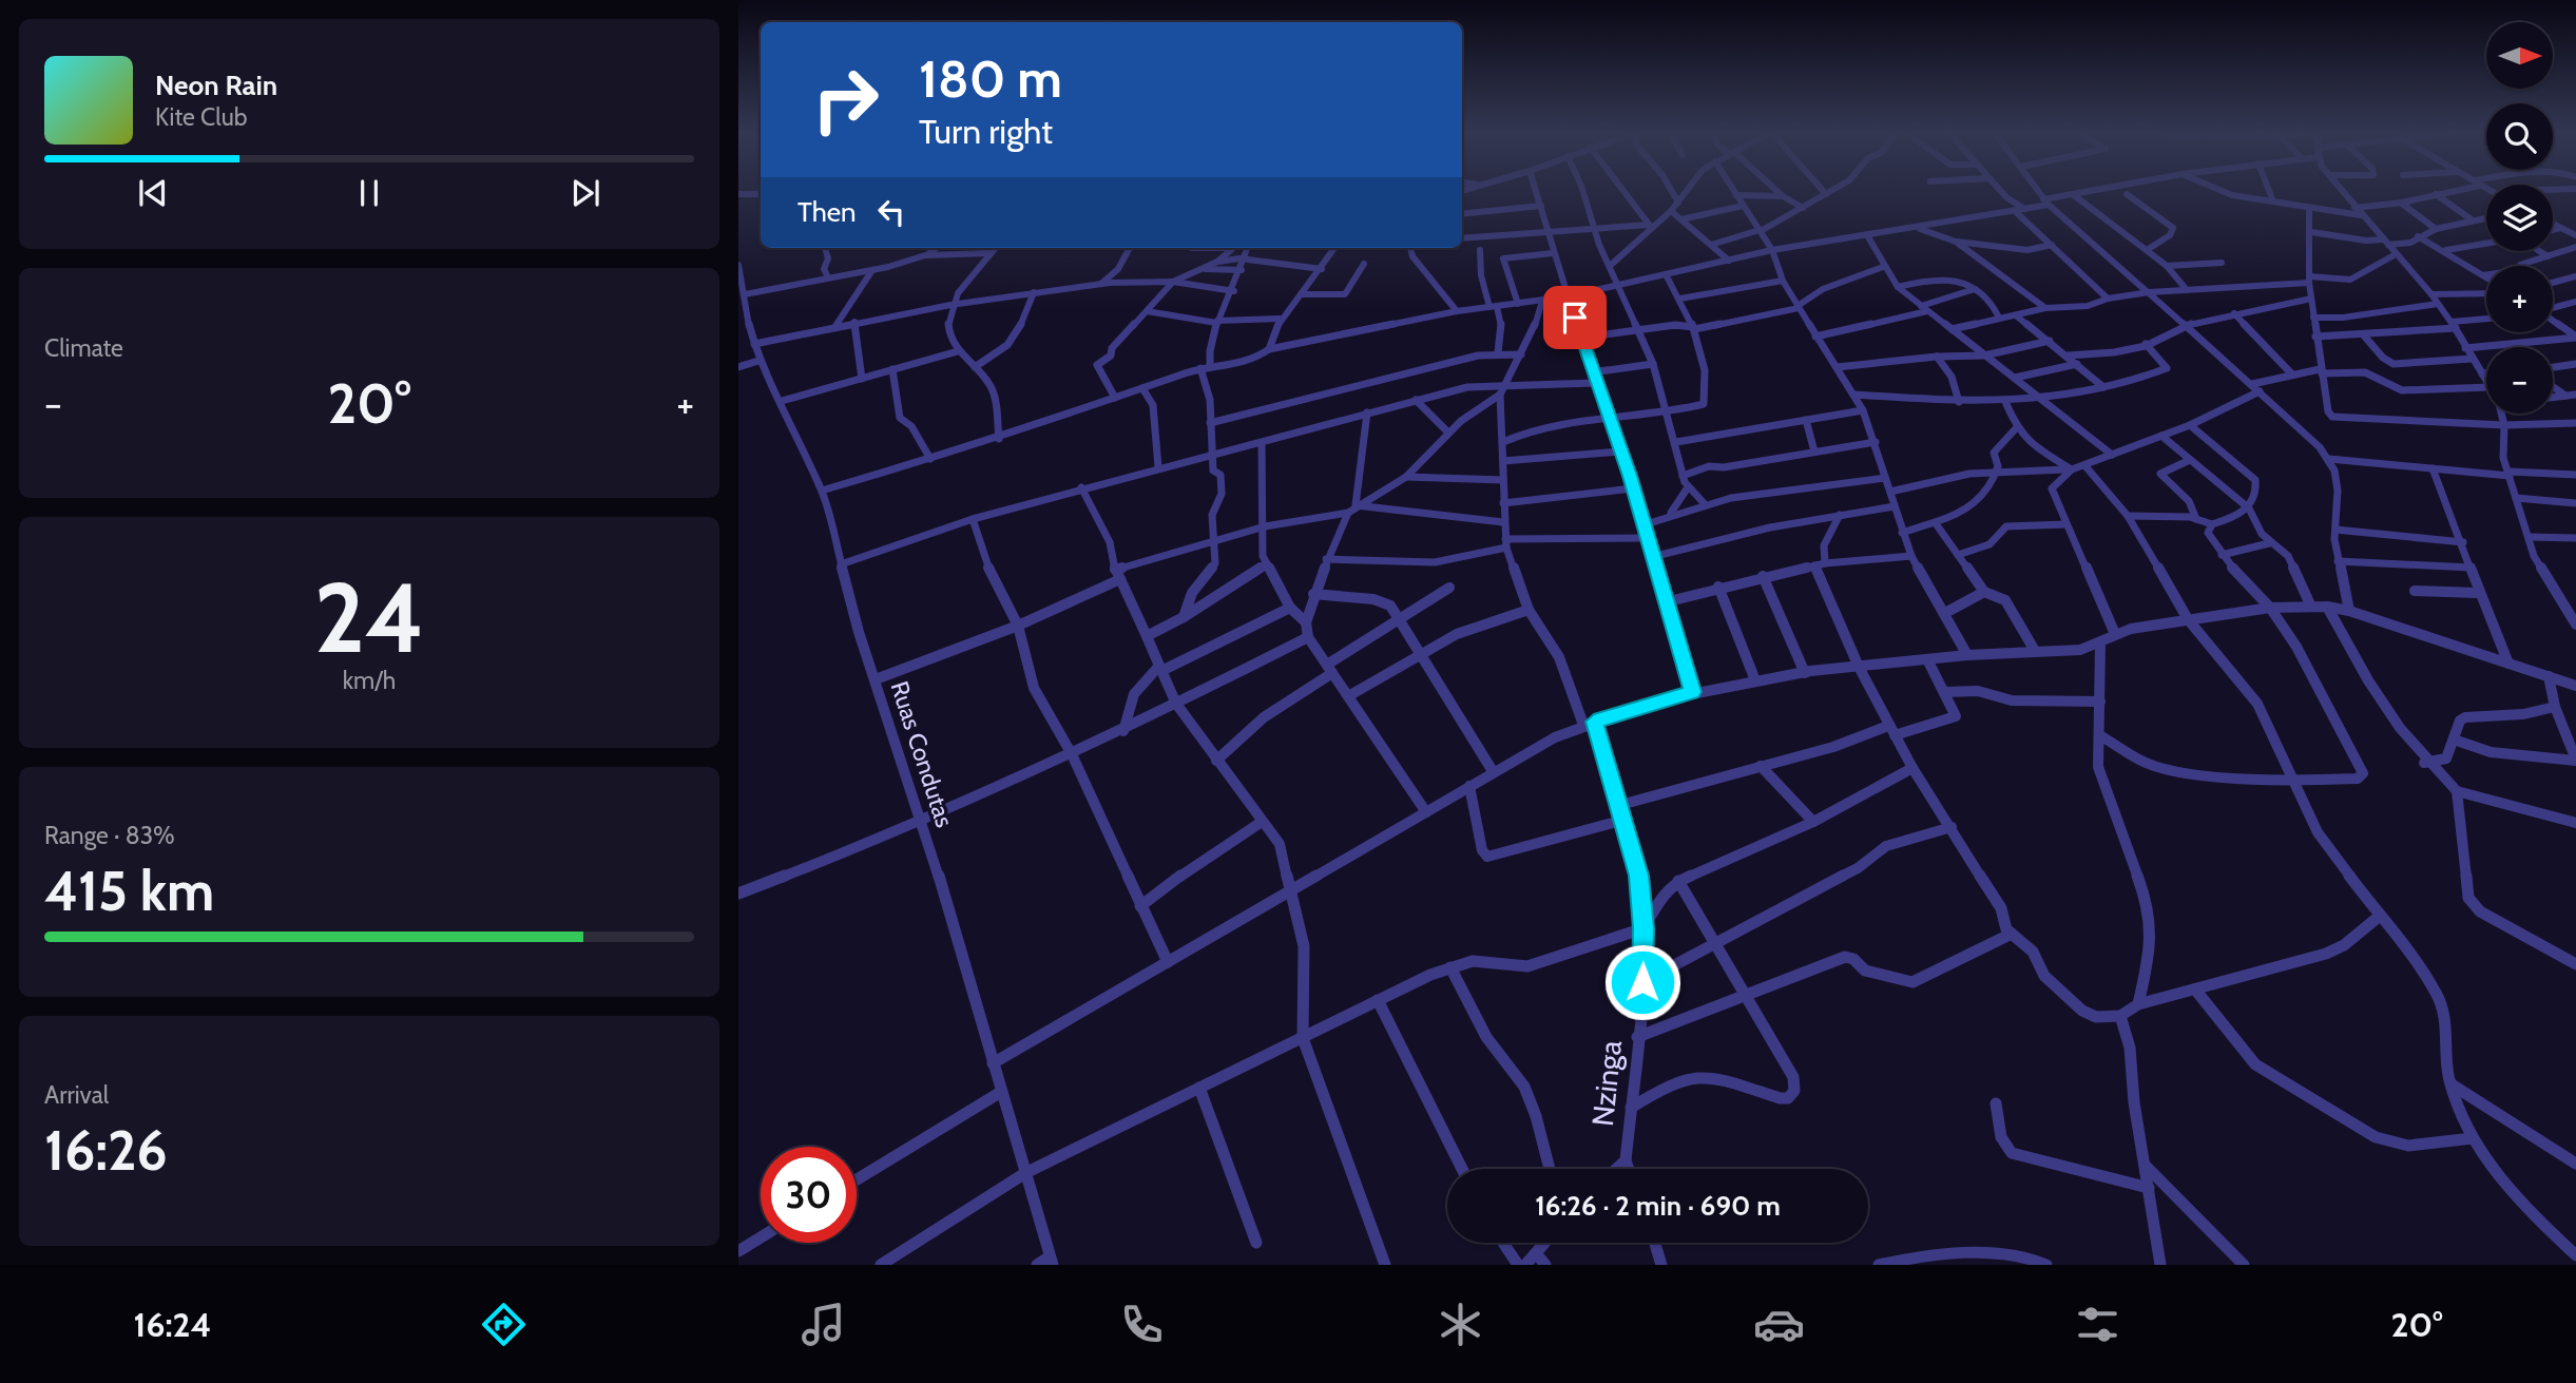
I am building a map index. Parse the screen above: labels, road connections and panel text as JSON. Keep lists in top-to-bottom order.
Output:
{
  "streets": {
    "street": ["Ruas Condutas", "Nzinga"]
  },
  "north": "right",
  "page": {
    "map_buttons": ["+", "−"],
    "turn": ["180 m", "Turn right"],
    "song": ["Neon Rain", "Kite Club"],
    "then": "Then",
    "tile": [
      "Climate",
      ["24", "km/h"],
      ["Range · 83%", "415 km"],
      ["Arrival", "16:26"]
    ],
    "heat": ["−", "20°", "+"],
    "limit": "30",
    "trip": "16:26 · 2 min · 690 m",
    "tabs": ["16:24", "20°"]
  }
}
